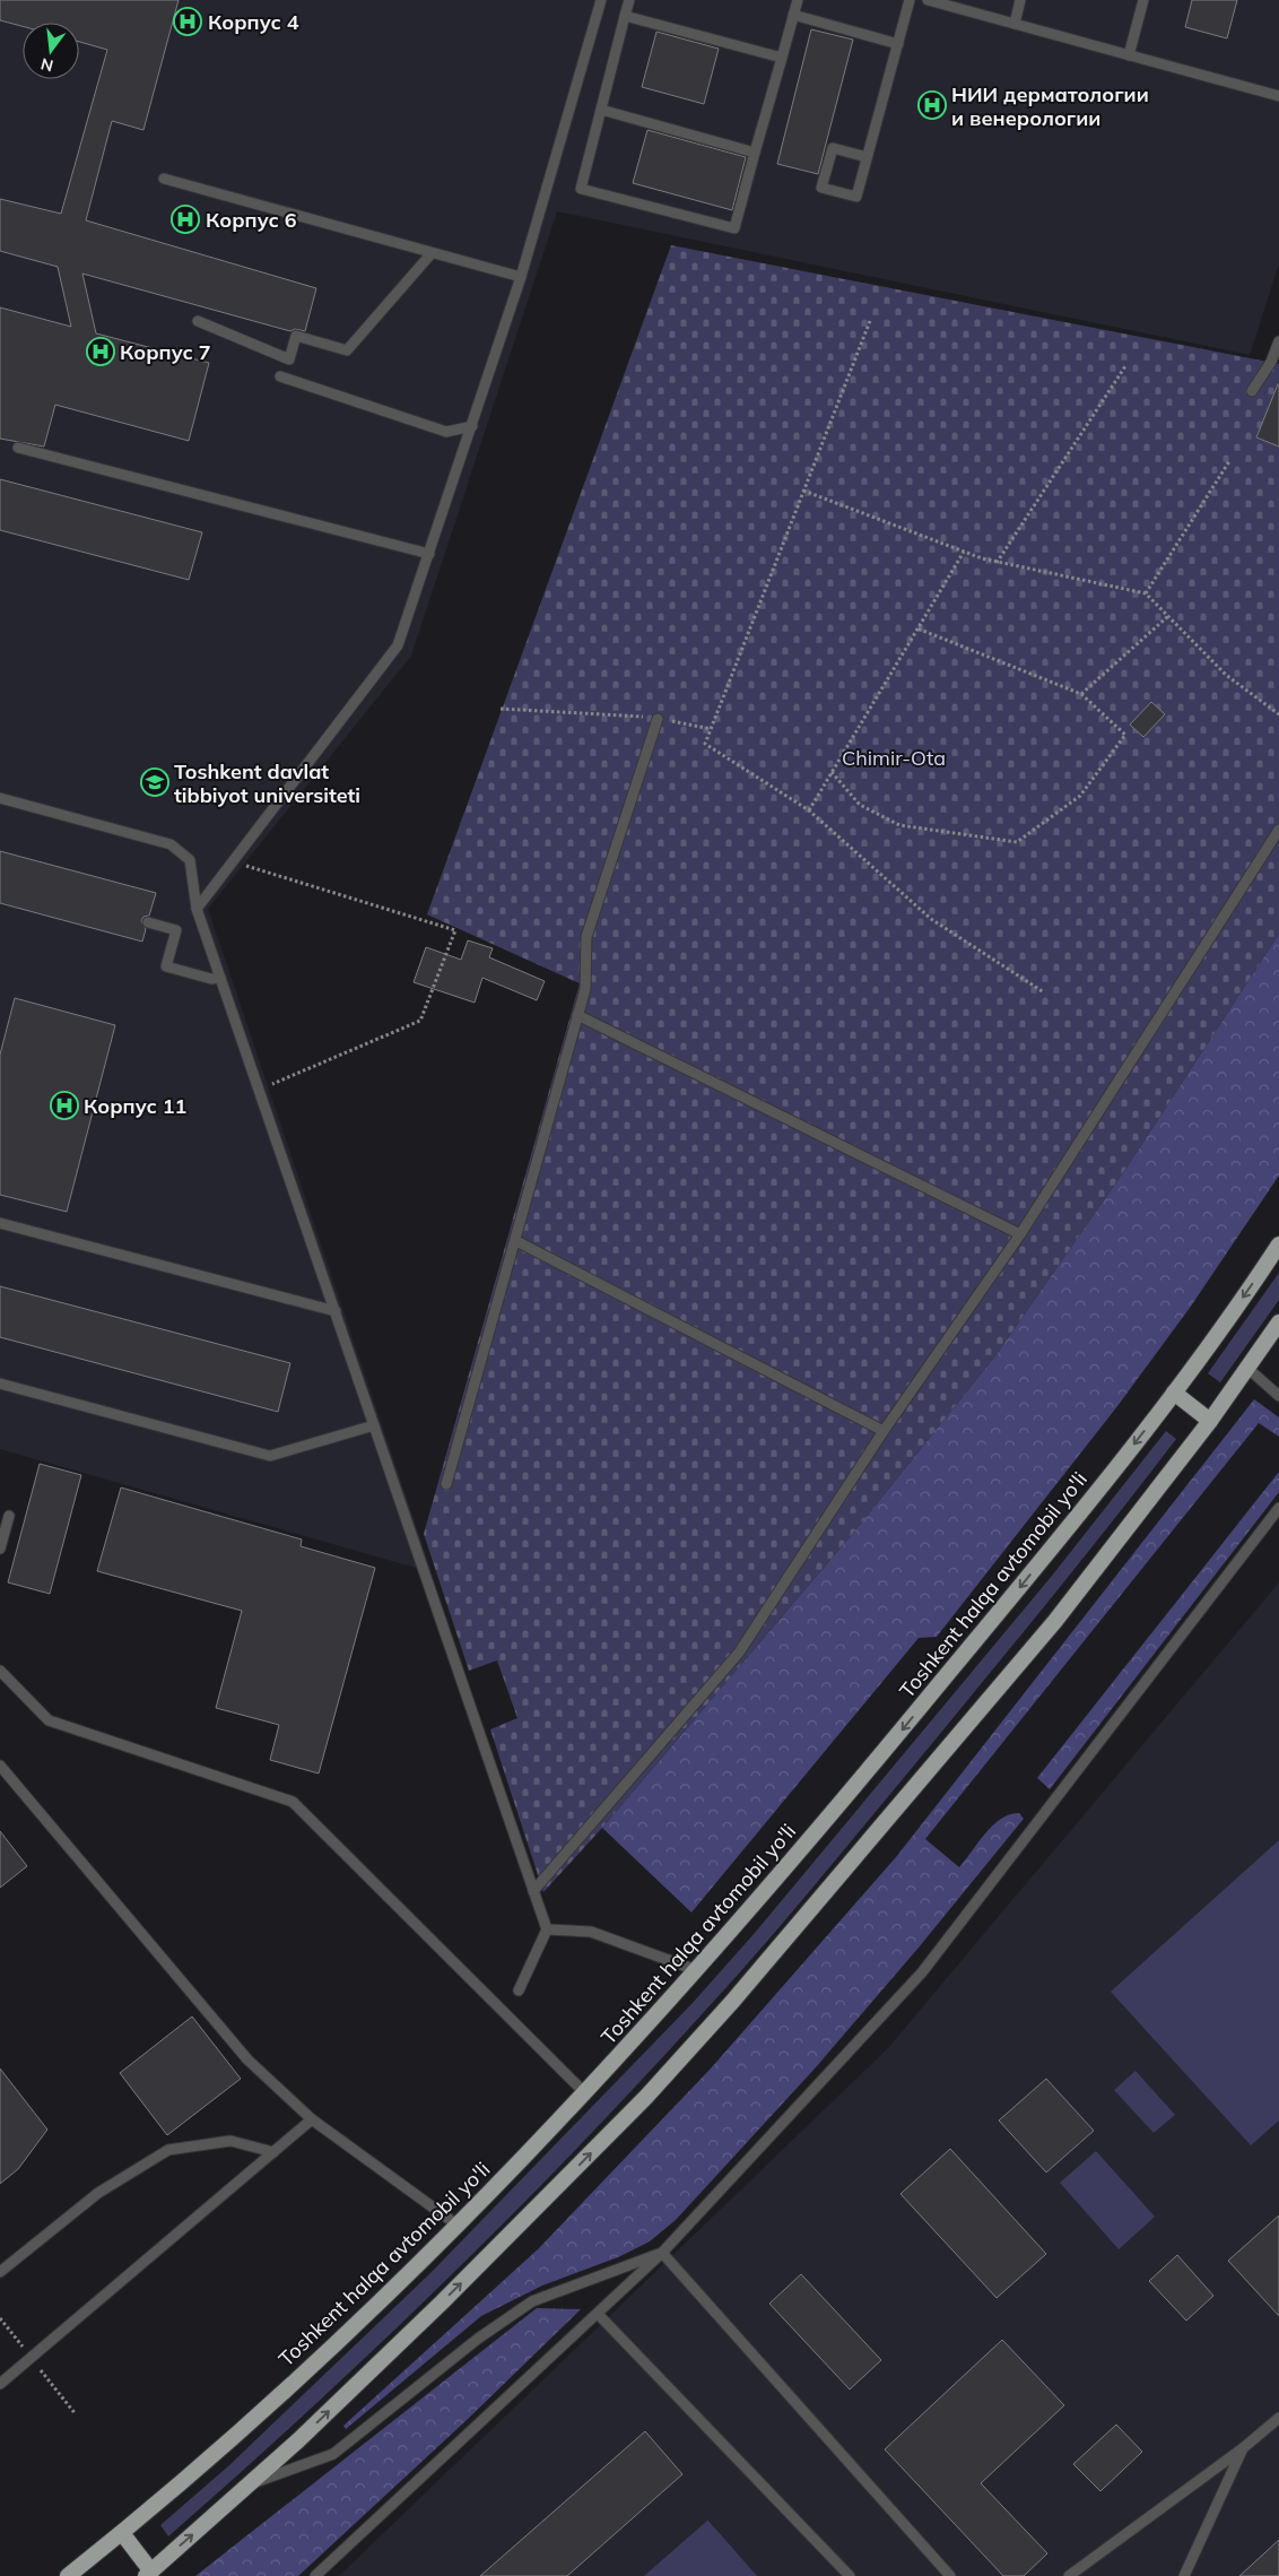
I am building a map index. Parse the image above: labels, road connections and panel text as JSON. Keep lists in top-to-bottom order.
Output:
{
  "streets": {
    "highway": ["Toshkent halqa avtomobil yo'li"]
  },
  "parks": ["Chimir-Ota"],
  "places": {
    "hospital": [
      "Корпус 4",
      "НИИ дерматологии и венерологии",
      "Корпус 6",
      "Корпус 7",
      "Корпус 11"
    ],
    "school or university": ["Toshkent davlat tibbiyot universiteti"]
  },
  "north": "bottom"
}
